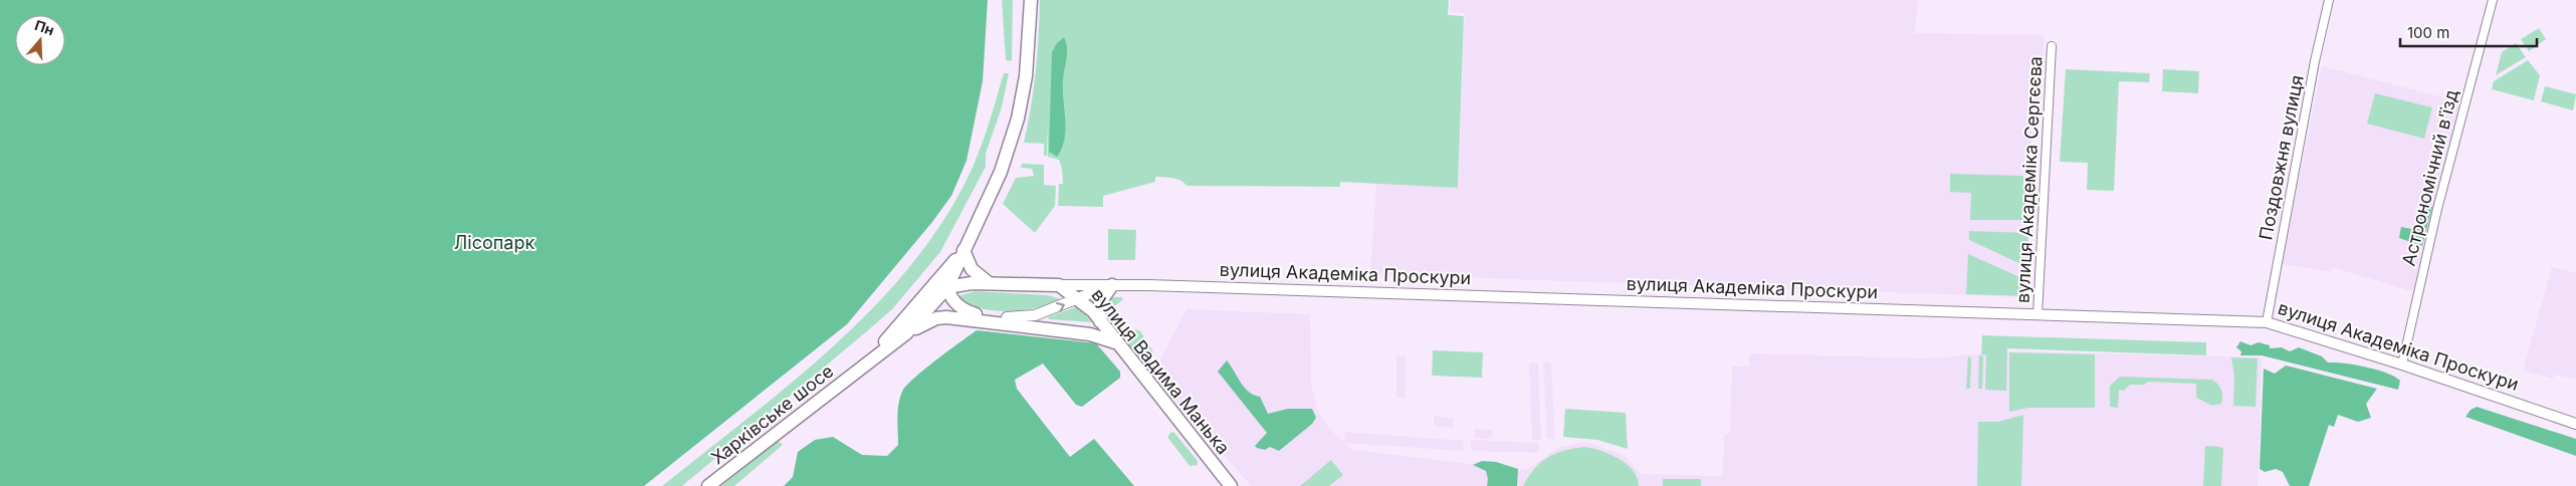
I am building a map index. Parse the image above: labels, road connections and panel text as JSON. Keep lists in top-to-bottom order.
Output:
{
  "streets": {
    "main road": ["вулиця Академіка Проскури", "вулиця Вадима Манька", "Харківське шосе"],
    "street": ["Поздовжня вулиця", "Астрономічний в'їзд", "вулиця Академіка Сергєєва"]
  },
  "crossings": [
    ["Поздовжня вулиця", "вулиця Академіка Проскури"],
    ["Астрономічний в'їзд", "вулиця Академіка Проскури"],
    ["вулиця Академіка Сергєєва", "вулиця Академіка Проскури"],
    ["вулиця Академіка Проскури", "вулиця Вадима Манька"],
    ["вулиця Академіка Проскури", "Харківське шосе"]
  ],
  "parks": ["Лісопарк"],
  "scale_bar": "100 m",
  "north": "top"
}
